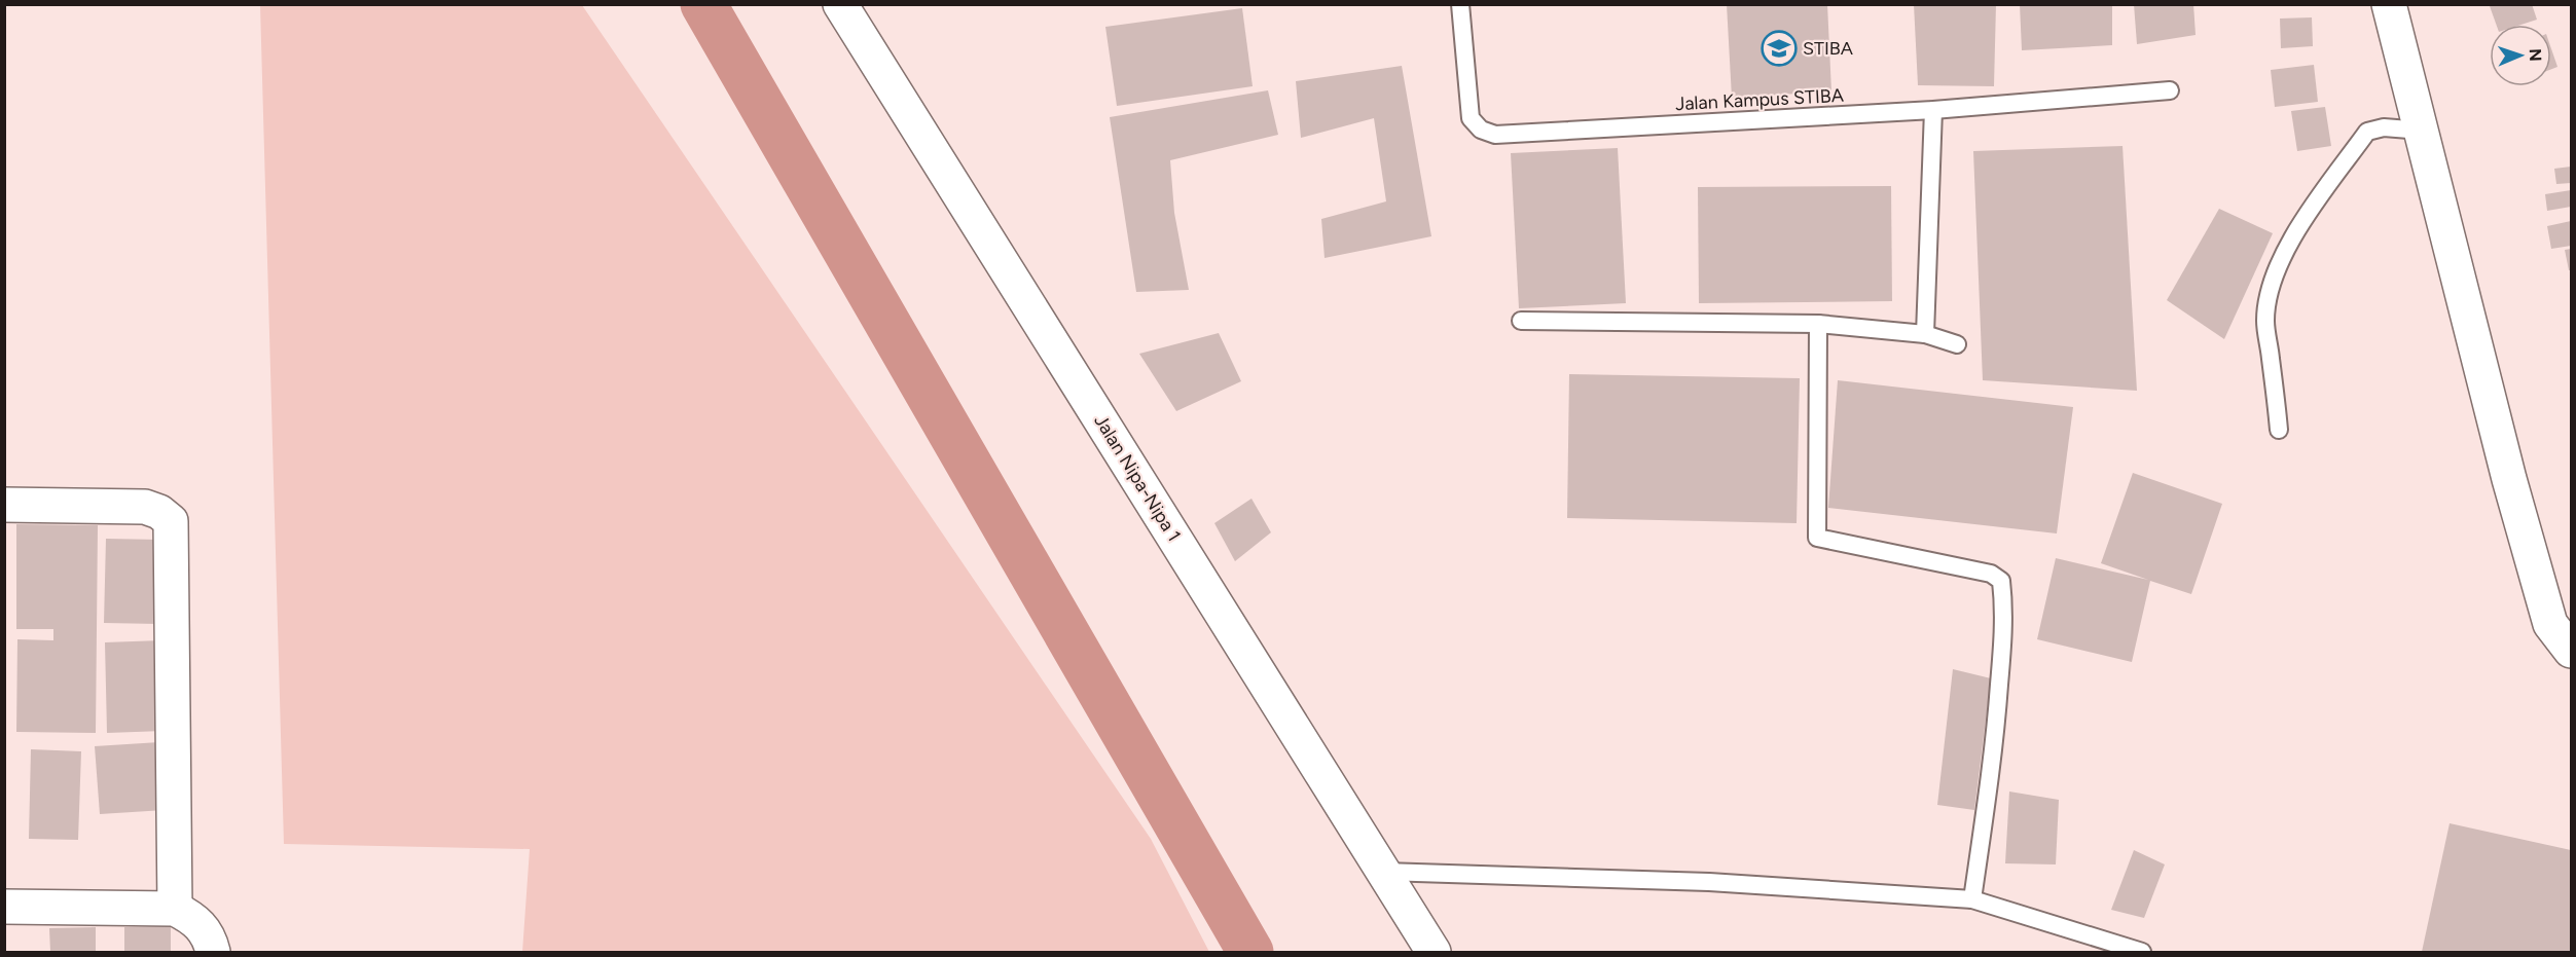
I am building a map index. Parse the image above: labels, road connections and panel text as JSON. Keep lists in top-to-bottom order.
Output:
{
  "streets": {
    "street": ["Jalan Nipa-Nipa 1"],
    "lane": ["Jalan Kampus STIBA"]
  },
  "places": {
    "school or university": ["STIBA"]
  },
  "north": "right"
}
